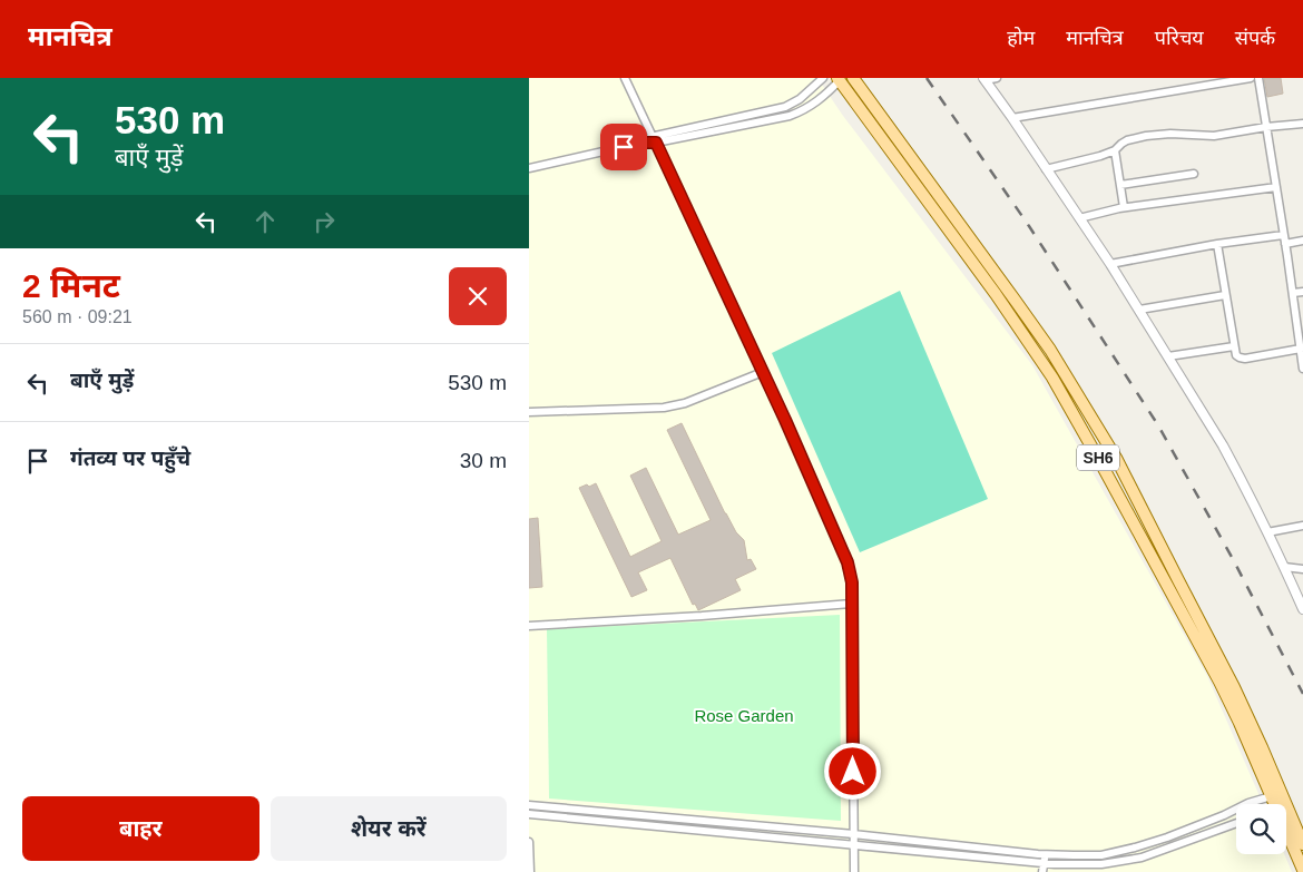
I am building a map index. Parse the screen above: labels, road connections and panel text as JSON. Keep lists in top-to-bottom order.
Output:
{
  "streets": {
    "main road": ["SH6"]
  },
  "parks": ["Rose Garden"],
  "page": {
    "header": "मानचित्र",
    "nav": [
      "होम",
      "मानचित्र",
      "परिचय",
      "संपर्क"
    ],
    "turn": ["530 m", "बाएँ मुड़ें"],
    "heading": ["2 मिनट", "560 m · 09:21"],
    "list": [
      {
        "name": "बाएँ मुड़ें",
        "value": "530 m"
      },
      {
        "name": "गंतव्य पर पहुँचे",
        "value": "30 m"
      }
    ],
    "buttons": ["बाहर", "शेयर करें"]
  }
}
